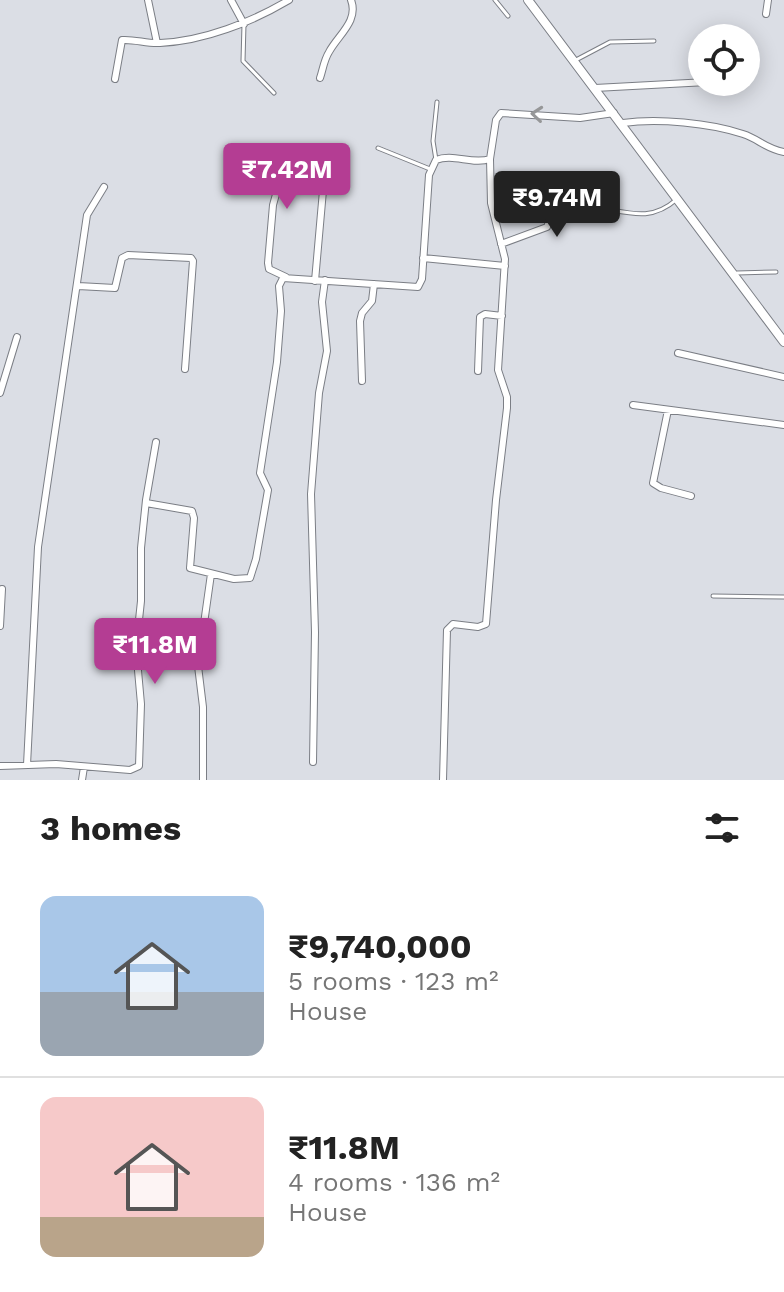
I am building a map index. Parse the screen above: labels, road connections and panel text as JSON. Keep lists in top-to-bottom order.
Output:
{
  "page": {
    "price": ["₹7.42M", "₹9.74M", "₹11.8M"],
    "heading": "3 homes",
    "list": [
      {
        "name": "₹9,740,000",
        "note": "5 rooms · 123 m² · House"
      },
      {
        "name": "₹11.8M",
        "note": "4 rooms · 136 m² · House"
      }
    ]
  }
}
